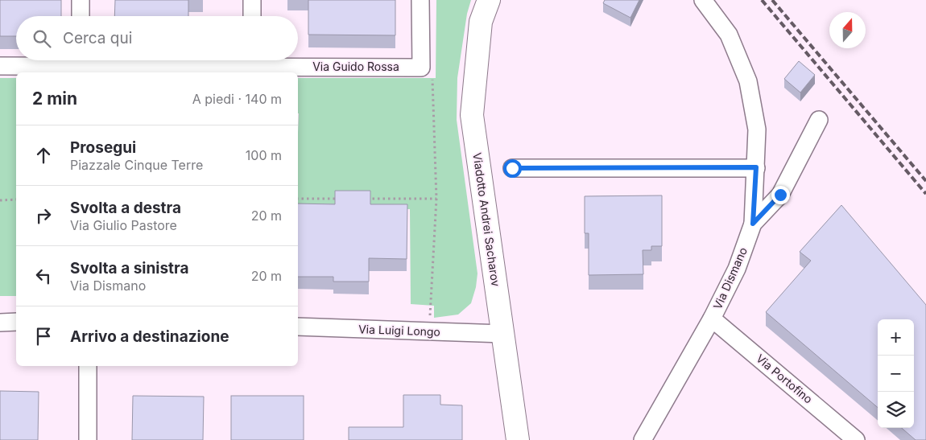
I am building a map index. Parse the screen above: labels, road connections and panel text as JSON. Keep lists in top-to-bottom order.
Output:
{
  "streets": {
    "main road": ["Viadotto Andrei Sacharov"],
    "street": [
      "Via Guido Rossa",
      "Via Dismano",
      "Via Luigi Longo",
      "Via Portofino"
    ]
  },
  "crossings": [
    ["Viadotto Andrei Sacharov", "Via Luigi Longo"],
    ["Via Dismano", "Via Portofino"]
  ],
  "north": "top",
  "page": {
    "search": "Cerca qui",
    "heading": ["2 min", "A piedi · 140 m"],
    "list": [
      ["Prosegui", "Piazzale Cinque Terre", "100 m"],
      ["Svolta a destra", "Via Giulio Pastore", "20 m"],
      ["Svolta a sinistra", "Via Dismano", "20 m"],
      "Arrivo a destinazione"
    ],
    "map_buttons": ["+", "−"]
  }
}
